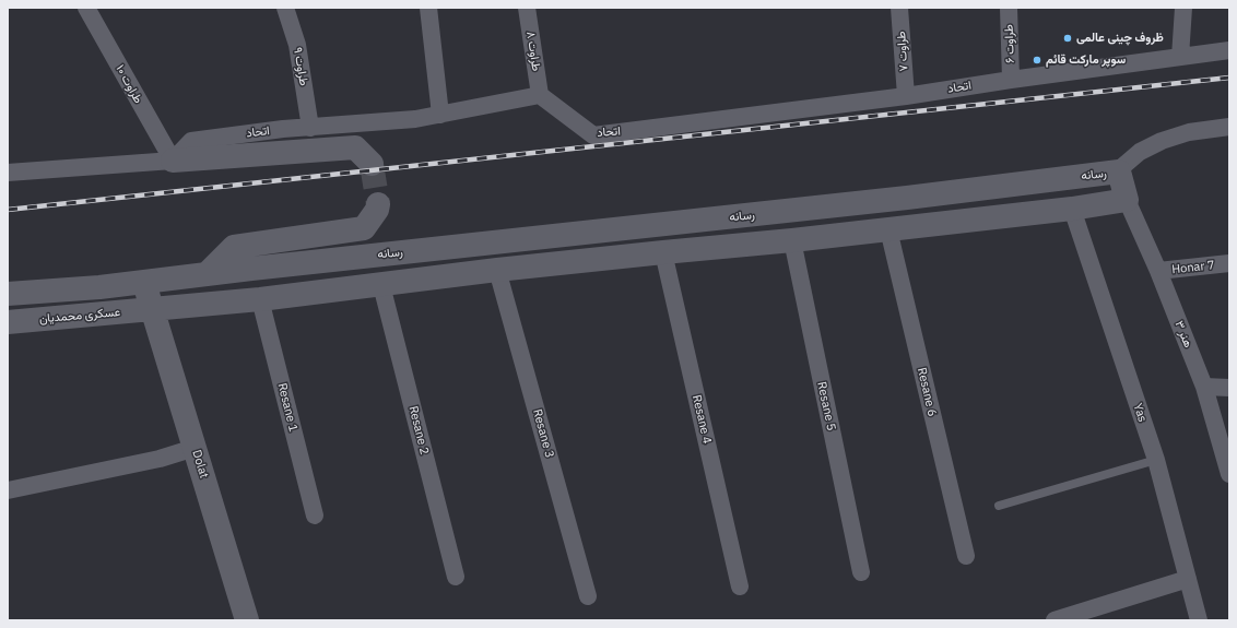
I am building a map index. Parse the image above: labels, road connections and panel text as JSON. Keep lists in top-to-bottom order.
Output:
{
  "streets": {
    "street": [
      "طراوت ۶",
      "طراوت ۸",
      "طراوت ۷",
      "طراوت ۹",
      "طراوت ۱۰",
      "اتحاد",
      "رسانه",
      "Honar 7",
      "عسکری محمدیان",
      "هنر ۳",
      "Resane 6",
      "Resane 5",
      "Resane 1",
      "Yas",
      "Resane 4",
      "Resane 2",
      "Resane 3",
      "Dolat"
    ]
  },
  "crossings": [
    ["طراوت ۶", "اتحاد"],
    ["طراوت ۸", "اتحاد"],
    ["طراوت ۷", "اتحاد"],
    ["طراوت ۹", "اتحاد"],
    ["طراوت ۱۰", "اتحاد"],
    ["رسانه", "هنر ۳"],
    ["رسانه", "Dolat"],
    ["Honar 7", "هنر ۳"],
    ["عسکری محمدیان", "Dolat"]
  ],
  "places": ["ظروف چینی عالمی", "سوپر مارکت قائم"]
}
